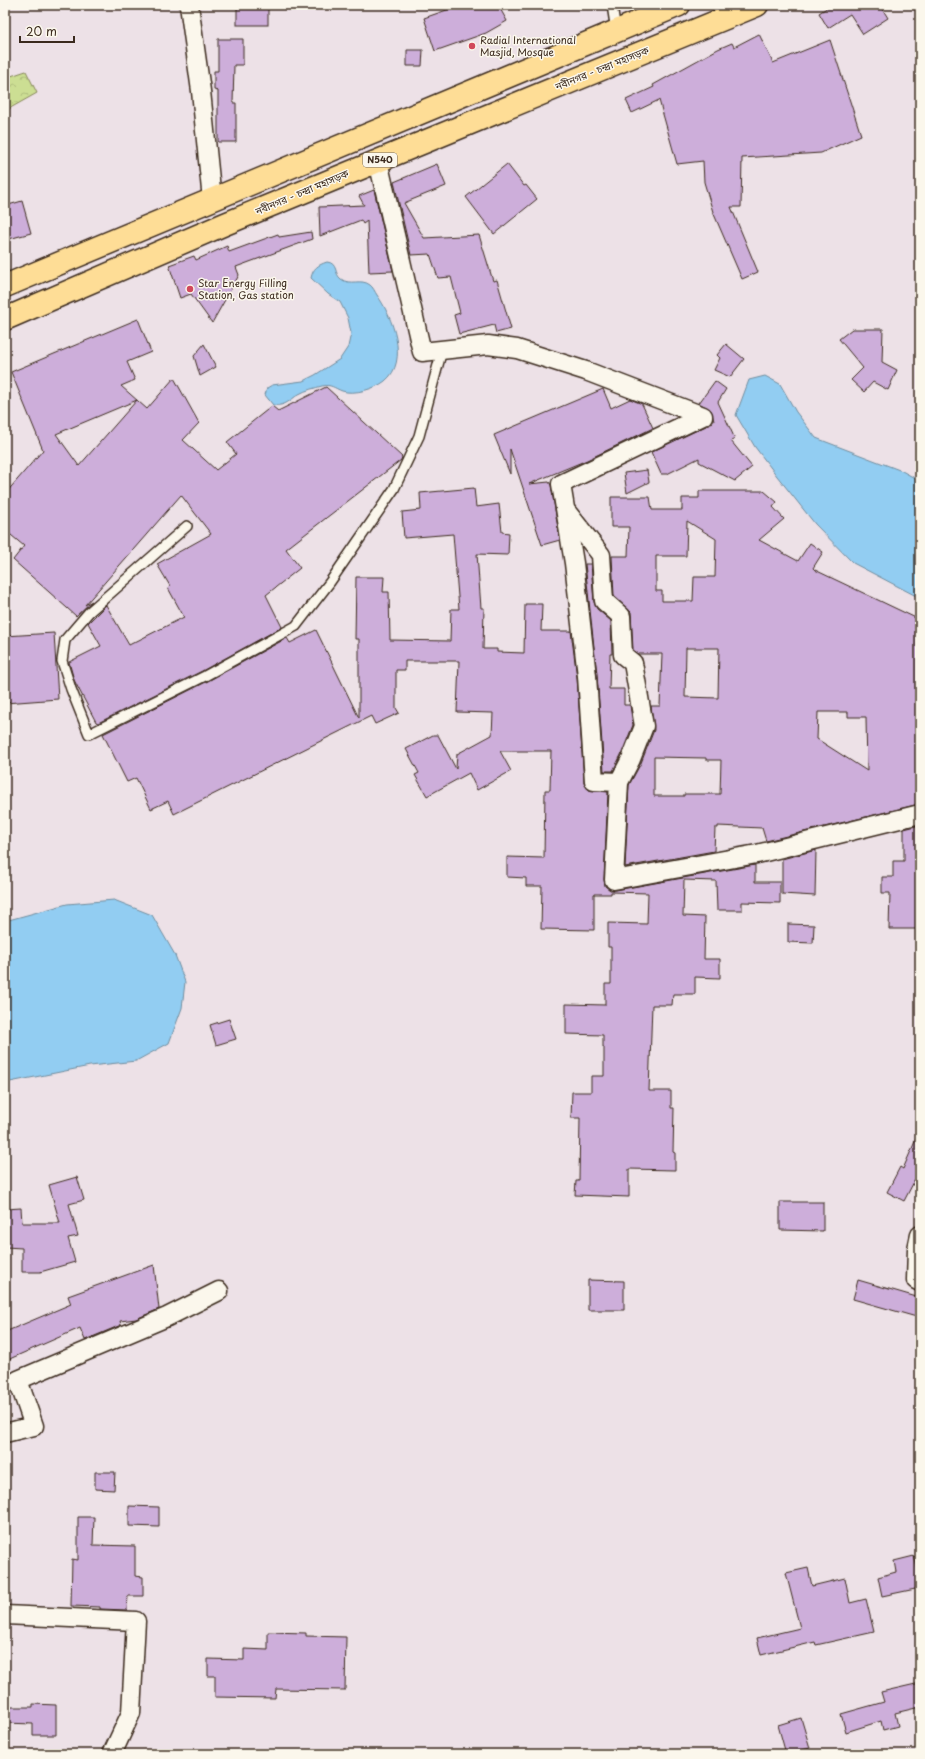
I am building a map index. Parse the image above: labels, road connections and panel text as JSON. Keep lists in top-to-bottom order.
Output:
{
  "streets": {
    "highway": ["নবীনগর - চন্দ্রা মহাসড়ক", "N540"]
  },
  "places": ["Radial International Masjid, Mosque", "Star Energy Filling Station, Gas station"],
  "scale_bar": "20 m"
}
